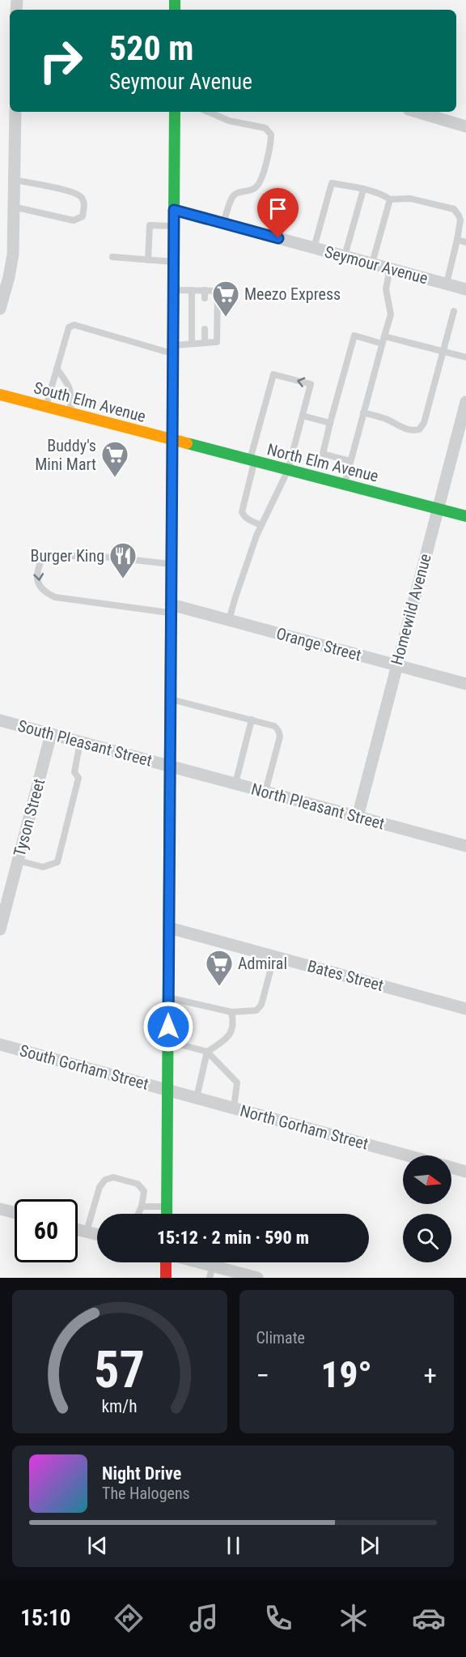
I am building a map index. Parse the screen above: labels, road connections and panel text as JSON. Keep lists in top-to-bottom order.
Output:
{
  "streets": {
    "main road": ["South Elm Avenue", "North Elm Avenue"],
    "street": [
      "Seymour Avenue",
      "Homewild Avenue",
      "Orange Street",
      "South Pleasant Street",
      "North Pleasant Street",
      "Tyson Street",
      "Bates Street",
      "South Gorham Street",
      "North Gorham Street"
    ]
  },
  "crossings": [
    ["South Elm Avenue", "North Elm Avenue"],
    ["North Elm Avenue", "Homewild Avenue"],
    ["Homewild Avenue", "Orange Street"],
    ["Homewild Avenue", "North Pleasant Street"],
    ["South Pleasant Street", "North Pleasant Street"],
    ["South Pleasant Street", "Tyson Street"],
    ["South Gorham Street", "North Gorham Street"]
  ],
  "places": {
    "supermarket": ["Meezo Express", "Buddy's Mini Mart", "Admiral"],
    "restaurant": ["Burger King"]
  },
  "north": "right",
  "page": {
    "turn": ["520 m", "Seymour Avenue"],
    "limit": "60",
    "trip": "15:12 · 2 min · 590 m",
    "tile": "Climate",
    "heat": ["−", "19°", "+"],
    "song": ["Night Drive", "The Halogens"],
    "tabs": "15:10",
    "gauge": ["57", "km/h"]
  }
}
